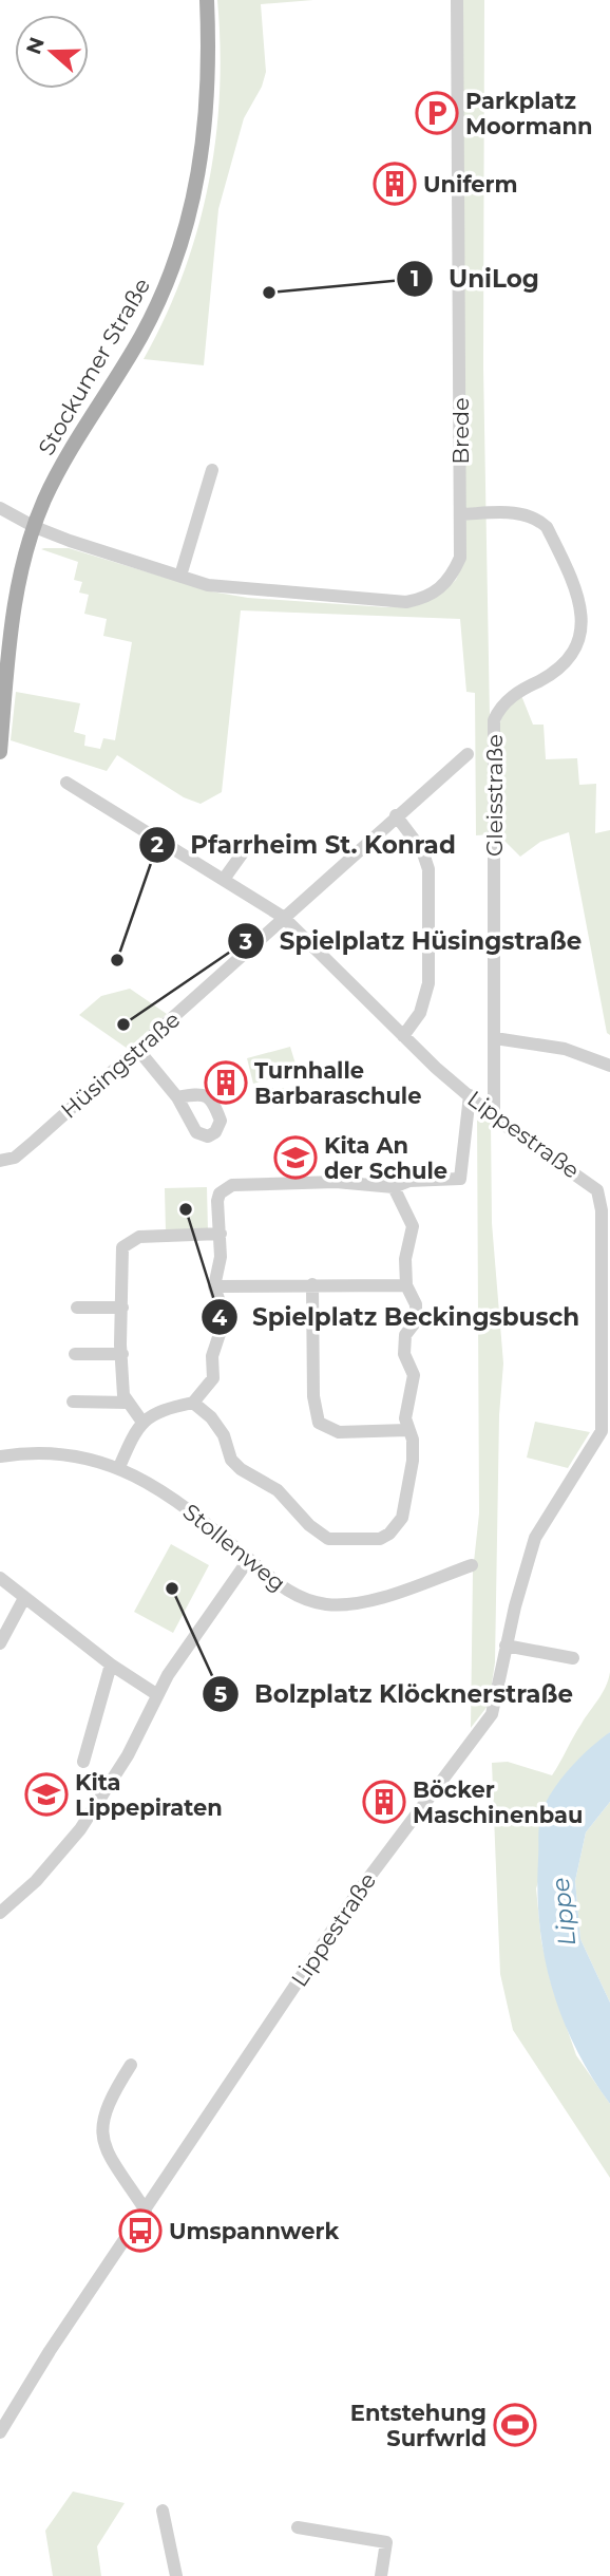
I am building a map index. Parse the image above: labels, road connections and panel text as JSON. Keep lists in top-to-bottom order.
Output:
{
  "streets": {
    "main road": ["Stockumer Straße"],
    "street": [
      "Brede",
      "Gleisstraße",
      "Hüsingstraße",
      "Lippestraße",
      "Stollenweg"
    ]
  },
  "crossings": [
    ["Stockumer Straße", "Brede"],
    ["Brede", "Gleisstraße"],
    ["Gleisstraße", "Lippestraße"],
    ["Hüsingstraße", "Lippestraße"]
  ],
  "water": ["Lippe"],
  "places": {
    "parking": ["Parkplatz Moormann"],
    "building": ["Uniferm", "Turnhalle Barbaraschule", "Böcker Maschinenbau"],
    "other": [
      "UniLog",
      "Pfarrheim St. Konrad",
      "Spielplatz Hüsingstraße",
      "Spielplatz Beckingsbusch",
      "Bolzplatz Klöcknerstraße"
    ],
    "school or university": ["Kita An der Schule", "Kita Lippepiraten"],
    "bus stop": ["Umspannwerk"],
    "sports": ["Entstehung Surfwrld"]
  },
  "north": "left"
}
